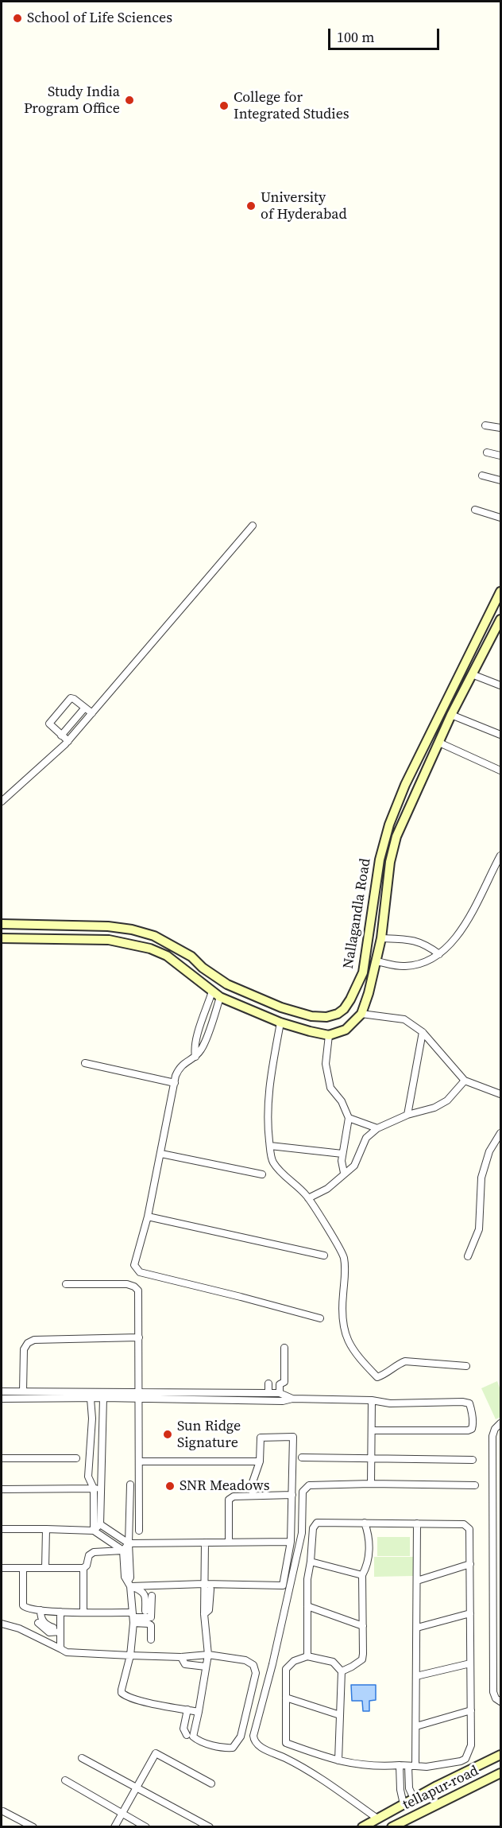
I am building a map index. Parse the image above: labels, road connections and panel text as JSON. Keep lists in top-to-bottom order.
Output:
{
  "streets": {
    "main road": ["Nallagandla Road", "tellapur road"]
  },
  "places": [
    "School of Life Sciences",
    "Study India Program Office",
    "College for Integrated Studies",
    "University of Hyderabad",
    "Sun Ridge Signature",
    "SNR Meadows"
  ],
  "scale_bar": "100 m"
}
